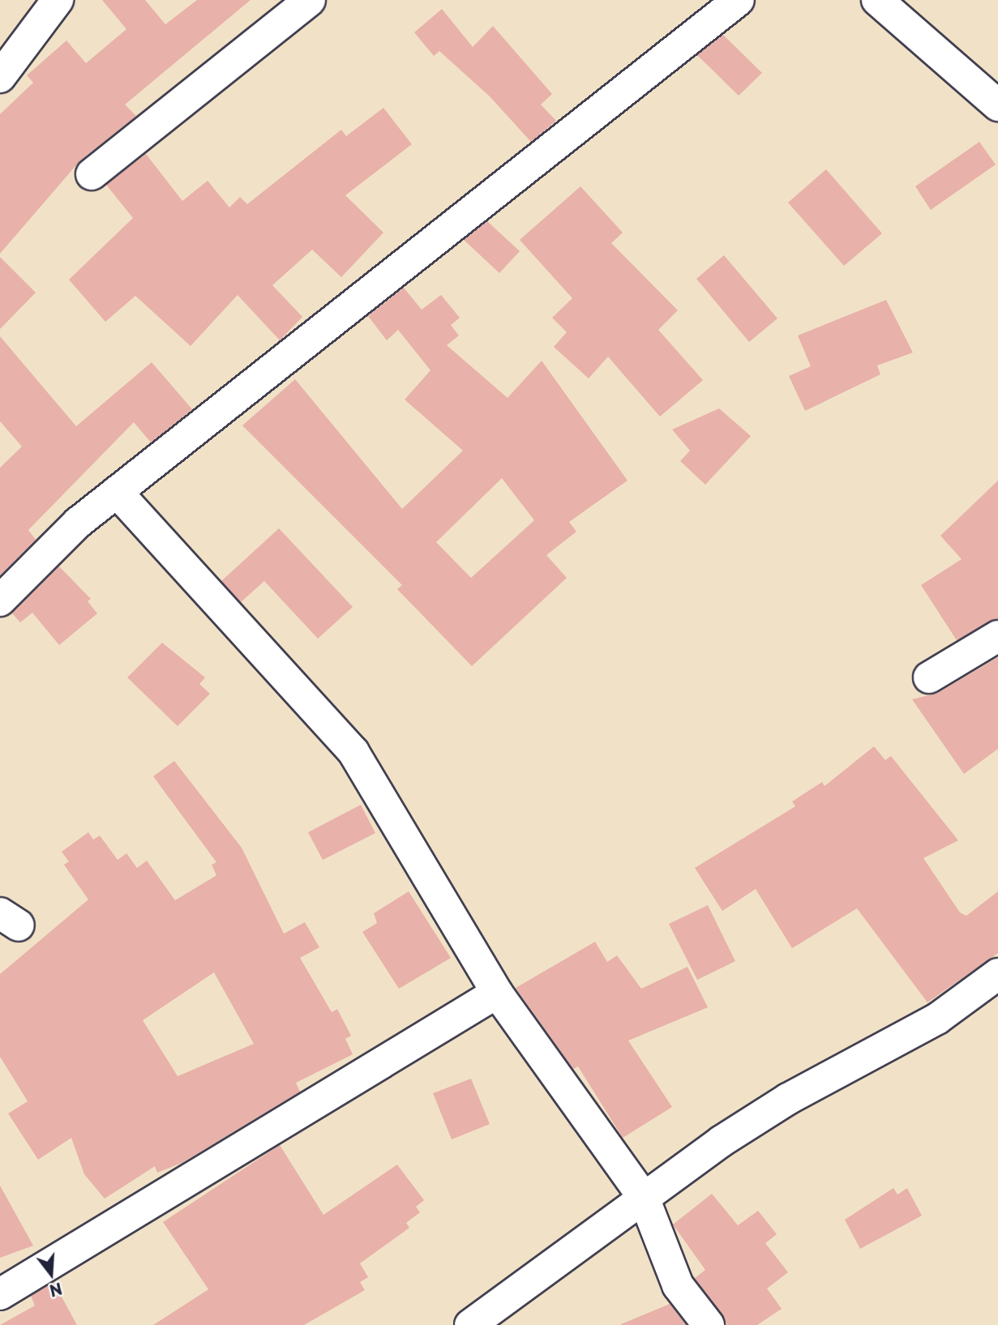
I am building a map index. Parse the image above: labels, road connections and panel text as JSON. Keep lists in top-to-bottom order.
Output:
{
  "north": "bottom"
}
